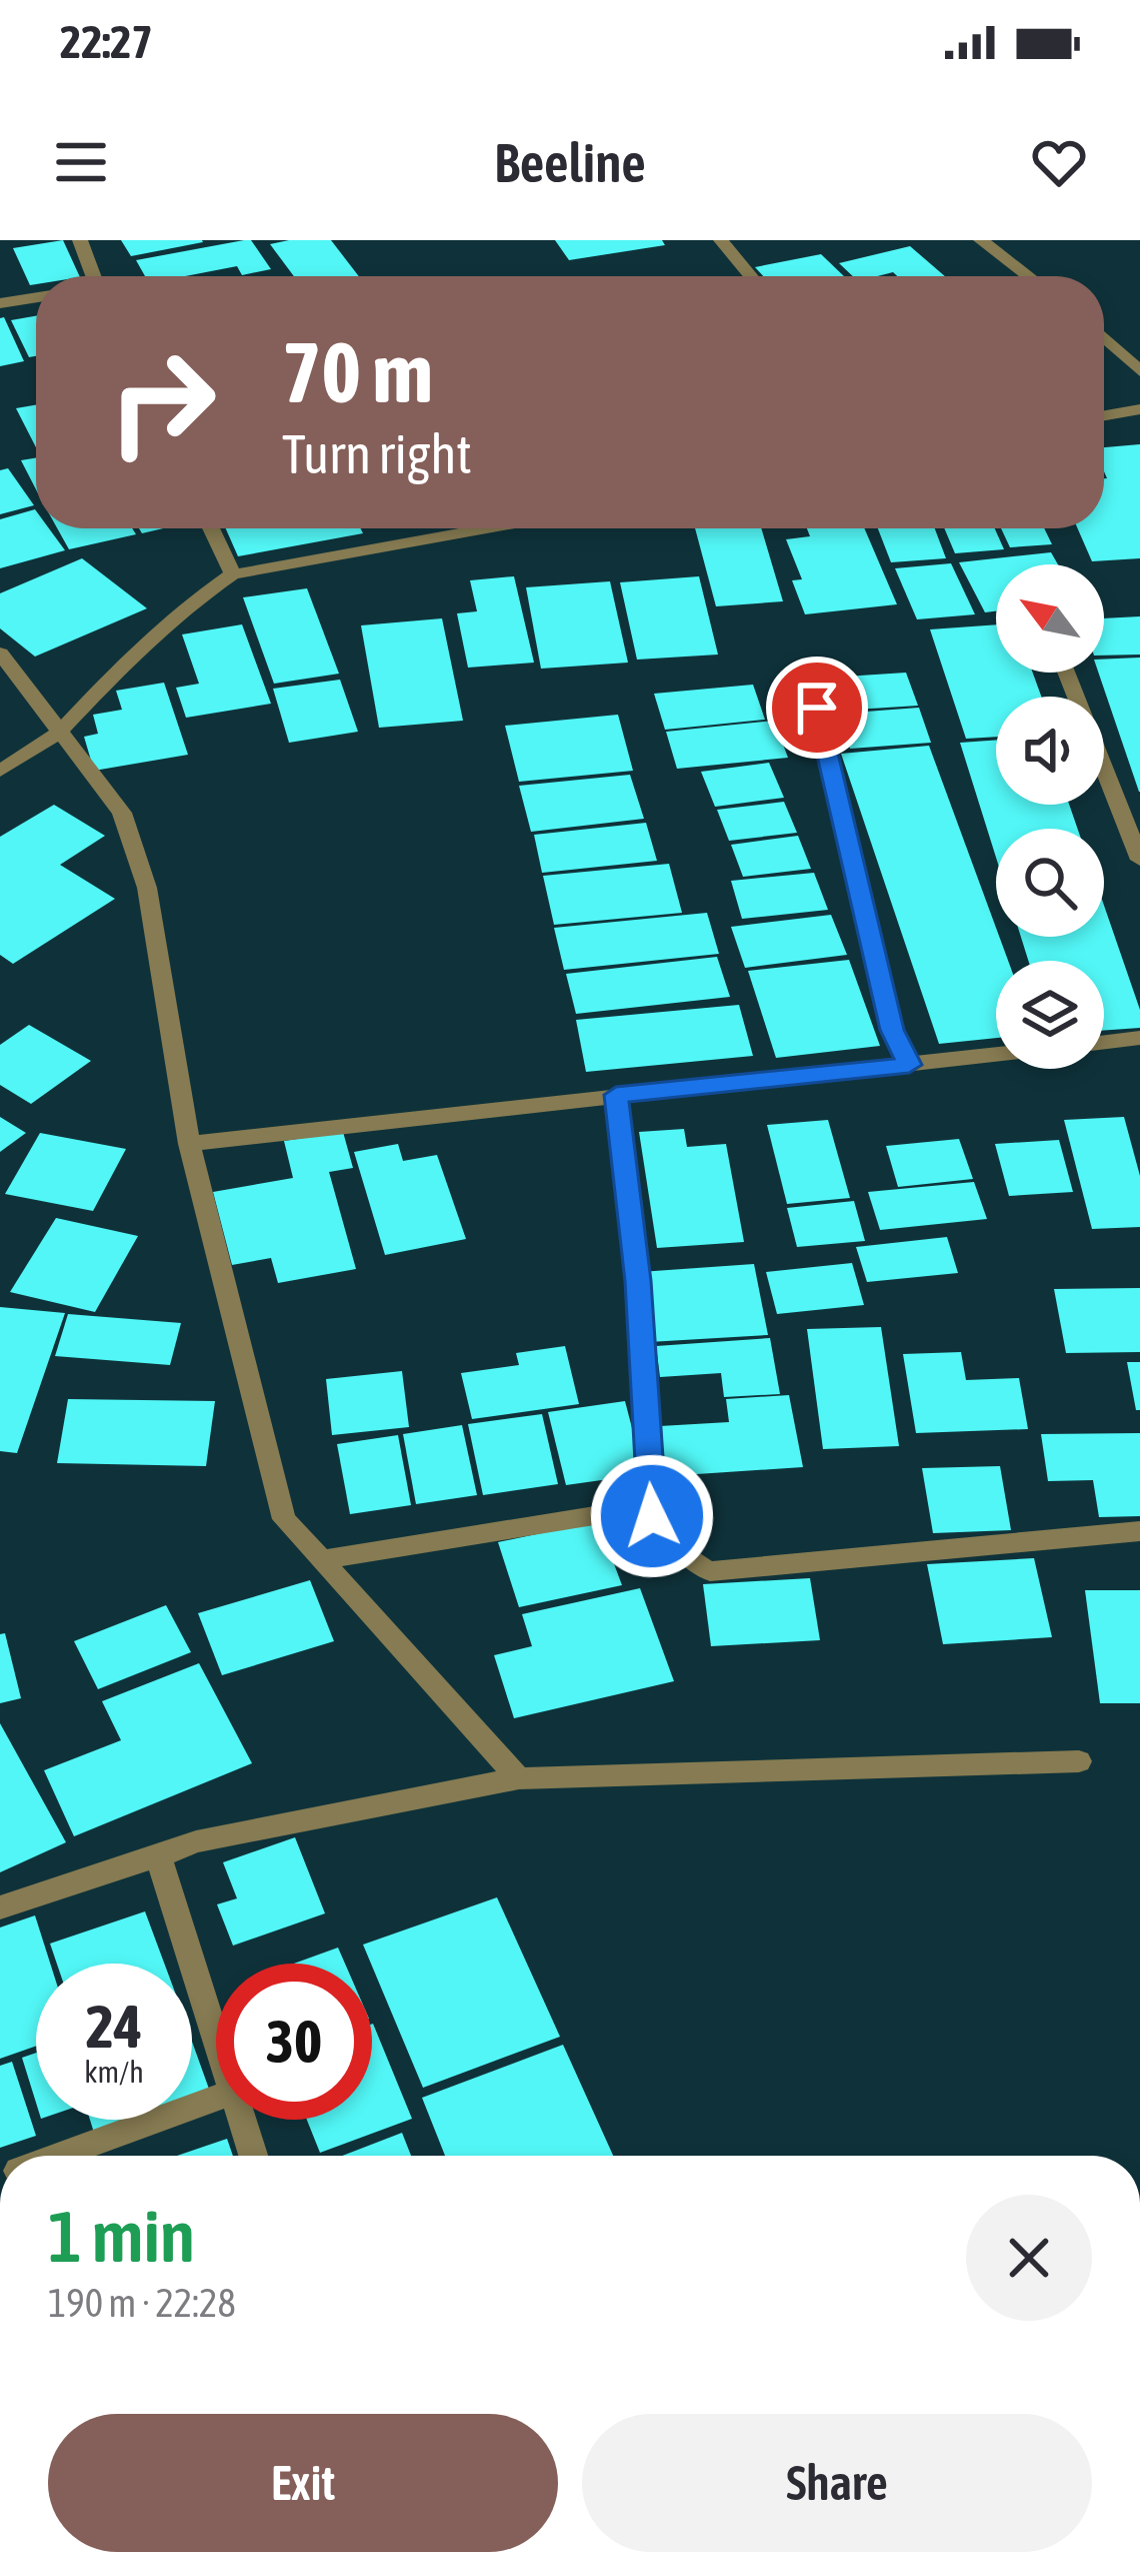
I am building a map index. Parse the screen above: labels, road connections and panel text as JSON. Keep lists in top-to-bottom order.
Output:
{
  "north": "top left",
  "page": {
    "status": "22:27",
    "header": "Beeline",
    "turn": ["70 m", "Turn right"],
    "speed": "24 km/h",
    "limit": "30",
    "heading": ["1 min", "190 m · 22:28"],
    "buttons": ["Exit", "Share"]
  }
}
